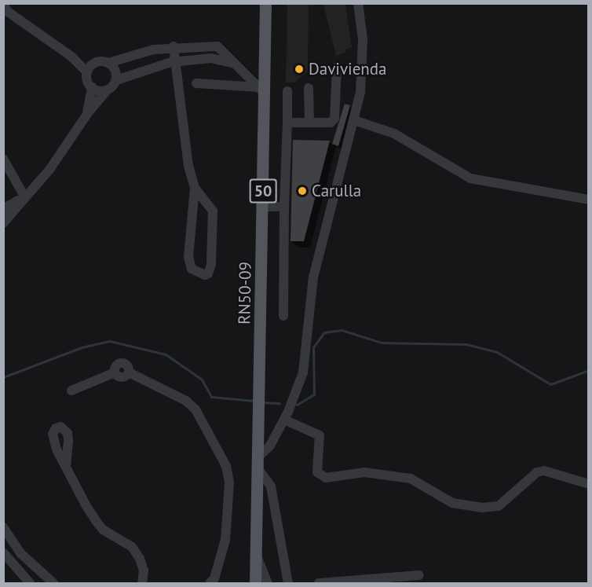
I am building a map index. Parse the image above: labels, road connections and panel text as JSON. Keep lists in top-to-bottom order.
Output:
{
  "streets": {
    "main road": ["50", "RN50-09"]
  },
  "places": ["Davivienda", "Carulla"]
}
